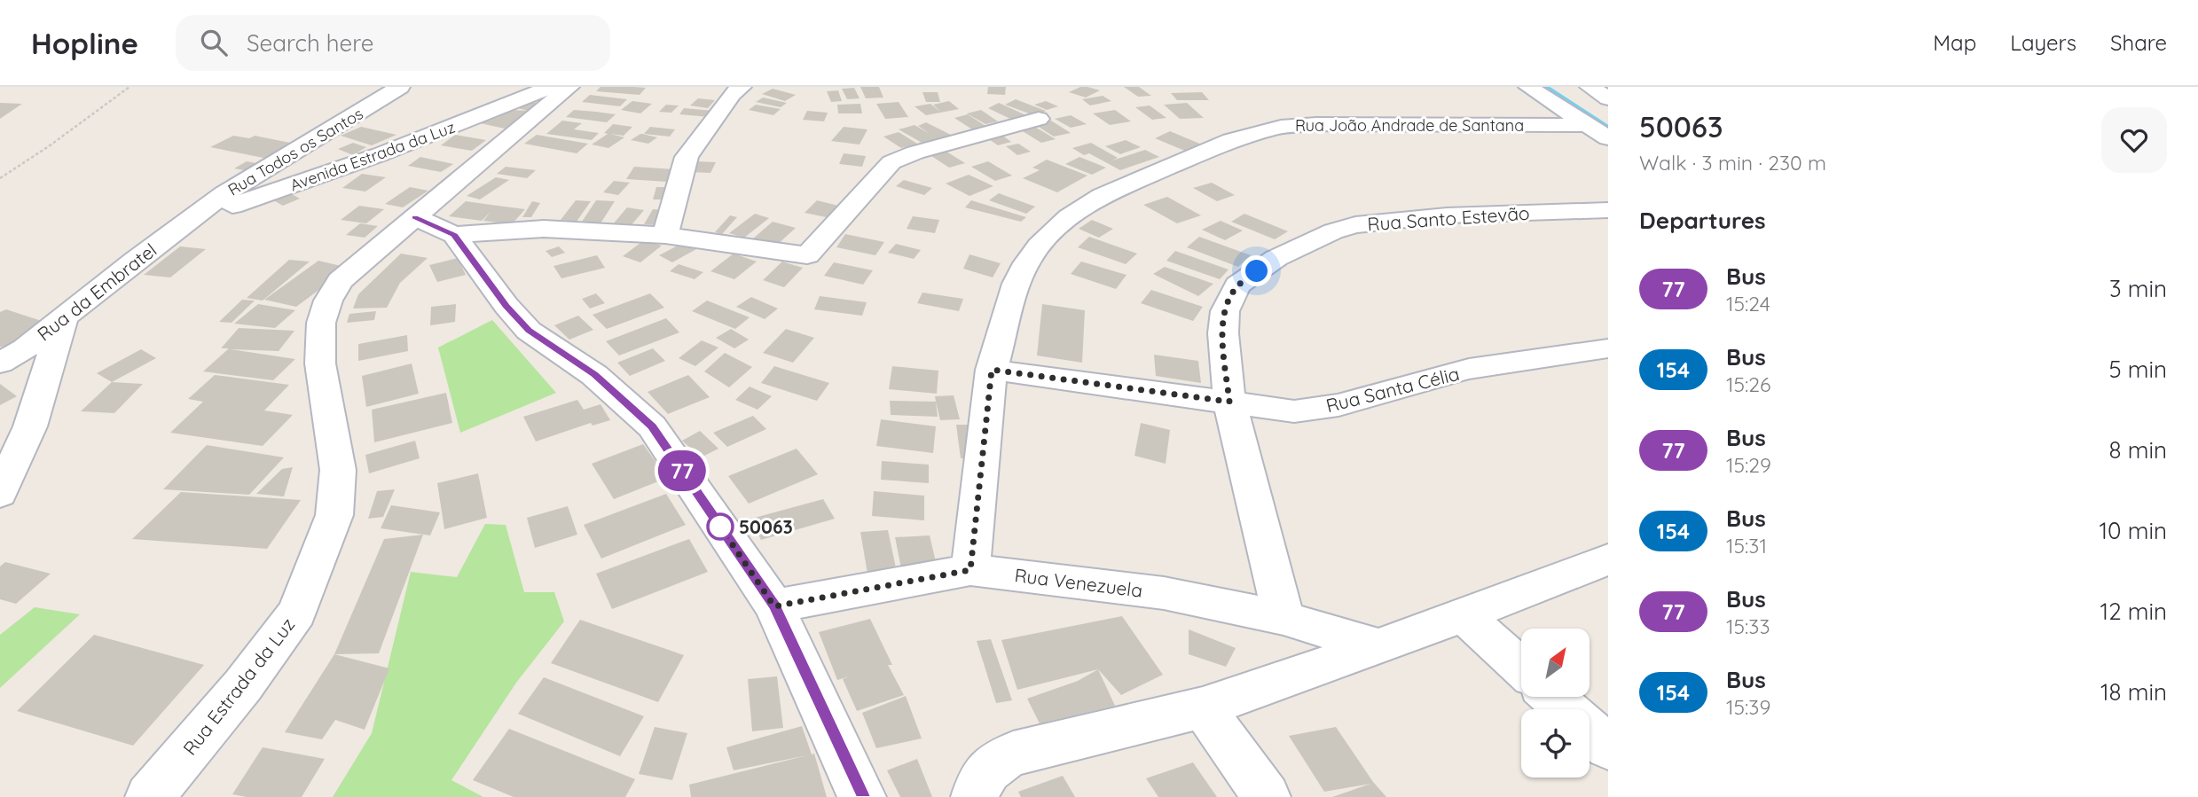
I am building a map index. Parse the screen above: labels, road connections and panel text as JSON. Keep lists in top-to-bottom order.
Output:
{
  "streets": {
    "street": [
      "Rua João Andrade de Santana",
      "Rua Todos os Santos",
      "Avenida Estrada da Luz",
      "Rua Santo Estevão",
      "Rua da Embratel",
      "Rua Santa Célia",
      "Rua Venezuela",
      "Rua Estrada da Luz"
    ]
  },
  "crossings": [
    ["Rua João Andrade de Santana", "Rua Santa Célia"],
    ["Rua João Andrade de Santana", "Rua Venezuela"],
    ["Rua Todos os Santos", "Avenida Estrada da Luz"],
    ["Rua Todos os Santos", "Rua da Embratel"],
    ["Avenida Estrada da Luz", "Rua da Embratel"],
    ["Rua Santo Estevão", "Rua Santa Célia"],
    ["Rua Santo Estevão", "Rua Venezuela"]
  ],
  "places": ["50063"],
  "lines": ["bus line 77"],
  "north": "top right",
  "page": {
    "header": "Hopline",
    "search": "Search here",
    "nav": ["Map", "Layers", "Share"],
    "on_map": "77",
    "heading": [
      ["50063", "Walk · 3 min · 230 m"],
      "Departures"
    ],
    "list": [
      {
        "mark": "77",
        "name": "Bus",
        "note": "15:24",
        "value": "3 min"
      },
      {
        "mark": "154",
        "name": "Bus",
        "note": "15:26",
        "value": "5 min"
      },
      {
        "mark": "77",
        "name": "Bus",
        "note": "15:29",
        "value": "8 min"
      },
      {
        "mark": "154",
        "name": "Bus",
        "note": "15:31",
        "value": "10 min"
      },
      {
        "mark": "77",
        "name": "Bus",
        "note": "15:33",
        "value": "12 min"
      },
      {
        "mark": "154",
        "name": "Bus",
        "note": "15:39",
        "value": "18 min"
      }
    ]
  }
}
